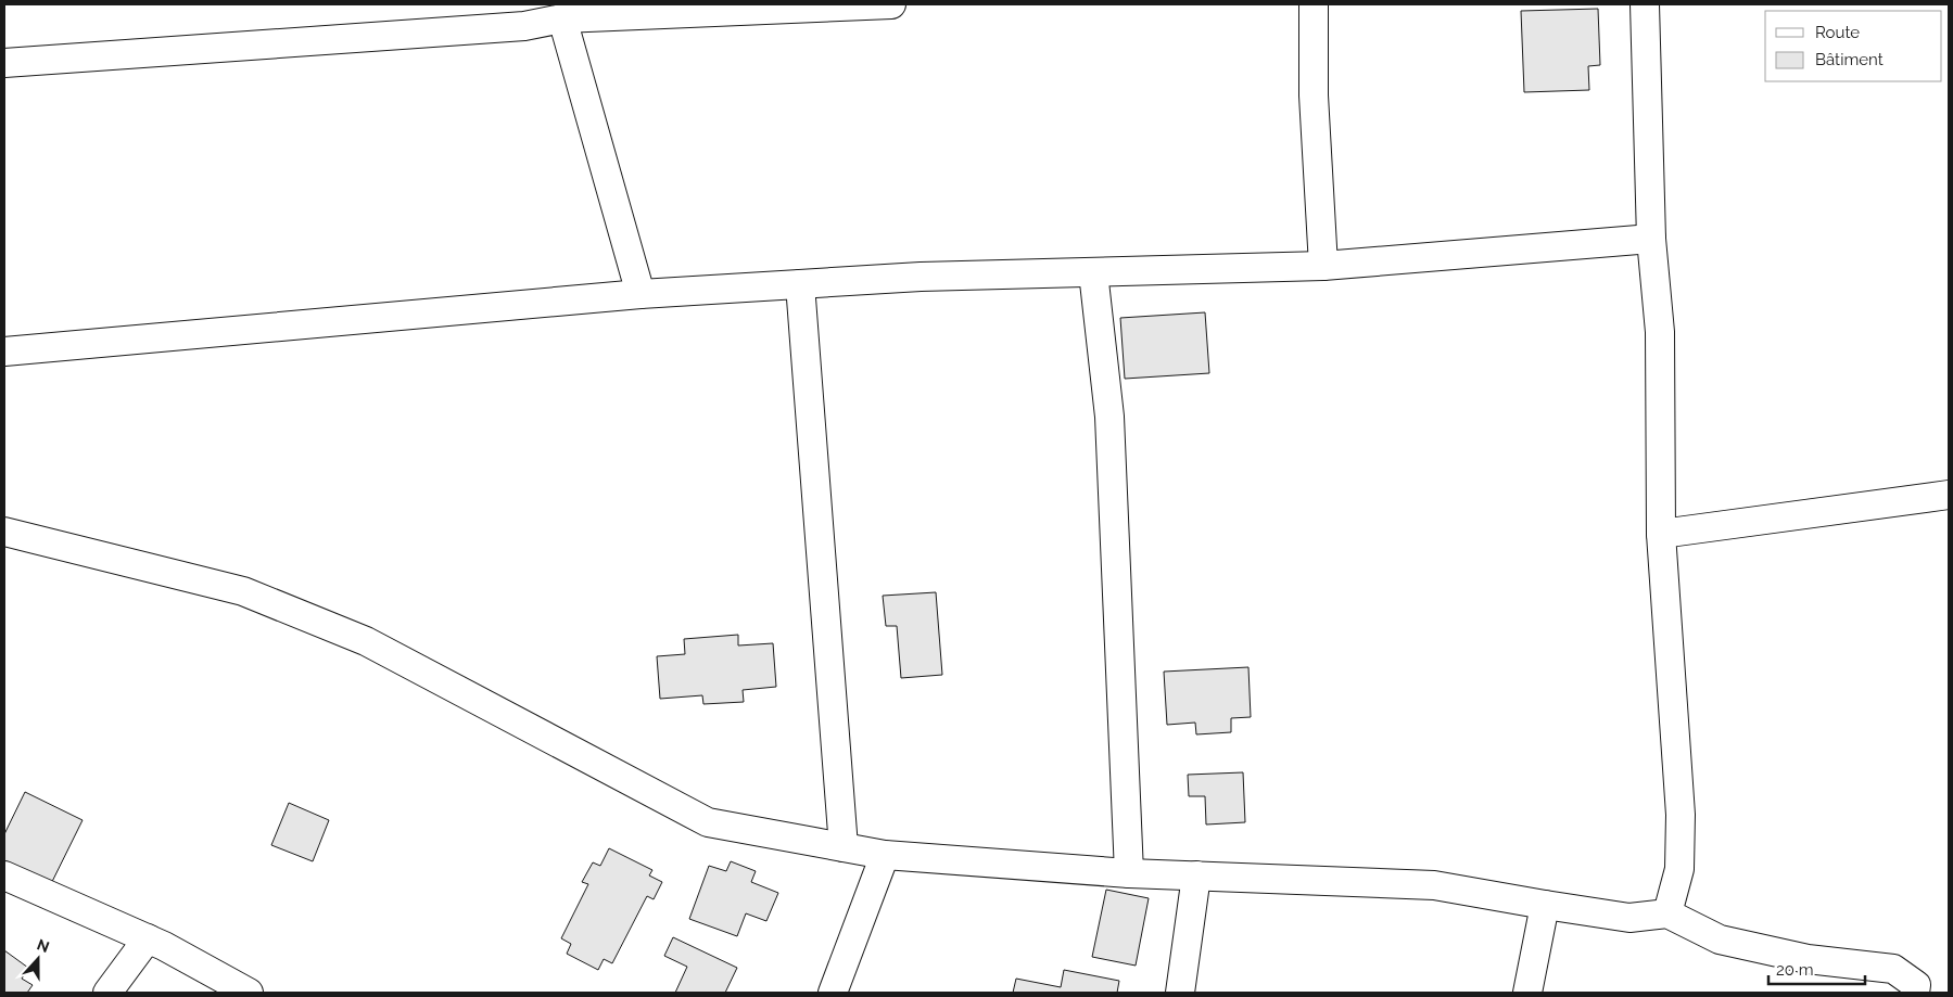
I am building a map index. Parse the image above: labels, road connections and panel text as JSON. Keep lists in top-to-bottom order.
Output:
{
  "legend": ["Route", "Bâtiment"],
  "scale_bar": "20 m",
  "north": "top"
}
